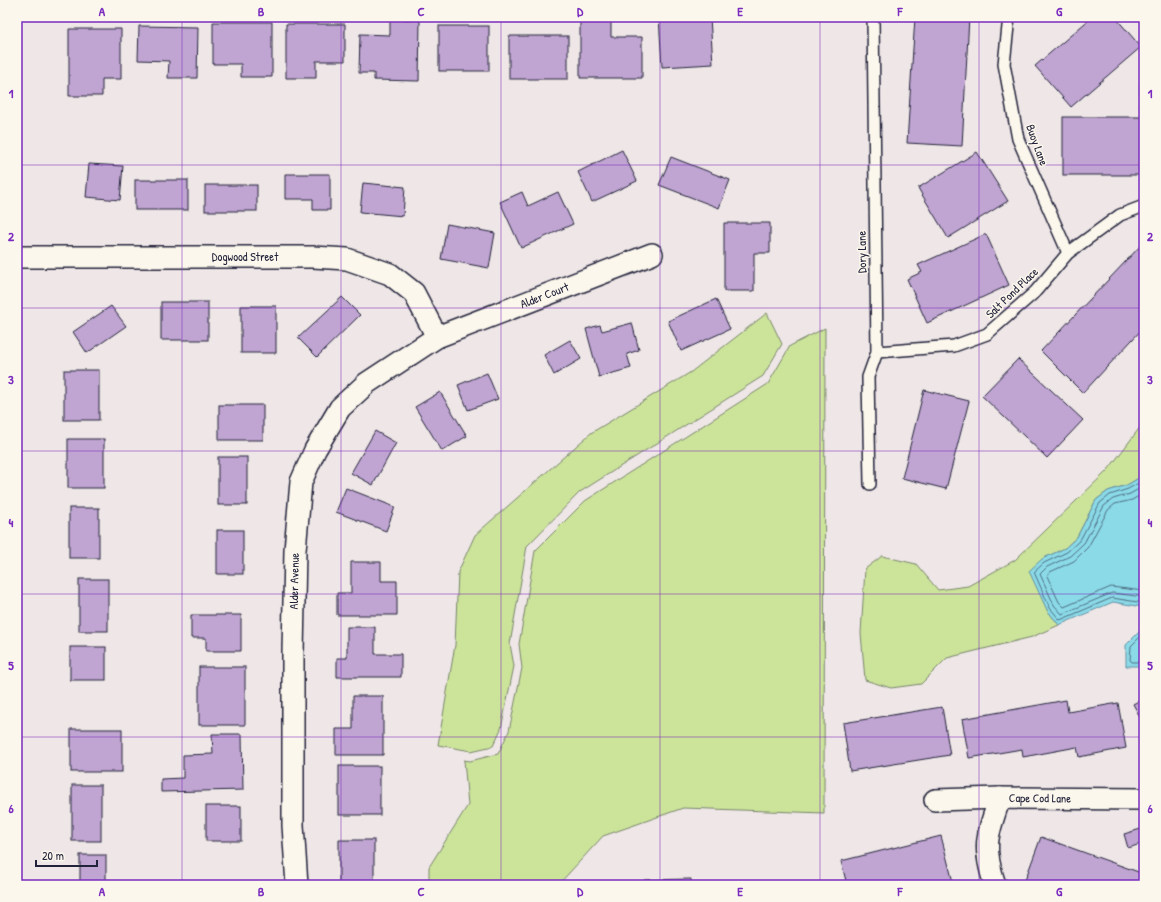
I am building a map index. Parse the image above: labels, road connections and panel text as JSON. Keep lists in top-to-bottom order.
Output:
{
  "streets": {
    "street": [
      "Dogwood Street",
      "Alder Court",
      "Alder Avenue",
      "Cape Cod Lane"
    ],
    "lane": ["Buoy Lane", "Dory Lane", "Salt Pond Place"]
  },
  "crossings": [
    ["Buoy Lane", "Salt Pond Place"],
    ["Dory Lane", "Salt Pond Place"],
    ["Dogwood Street", "Alder Court"],
    ["Dogwood Street", "Alder Avenue"],
    ["Alder Court", "Alder Avenue"]
  ],
  "scale_bar": "20 m",
  "grid": {
    "columns": [
      "A",
      "B",
      "C",
      "D",
      "E",
      "F",
      "G"
    ],
    "rows": [
      "1",
      "2",
      "3",
      "4",
      "5",
      "6"
    ]
  }
}
